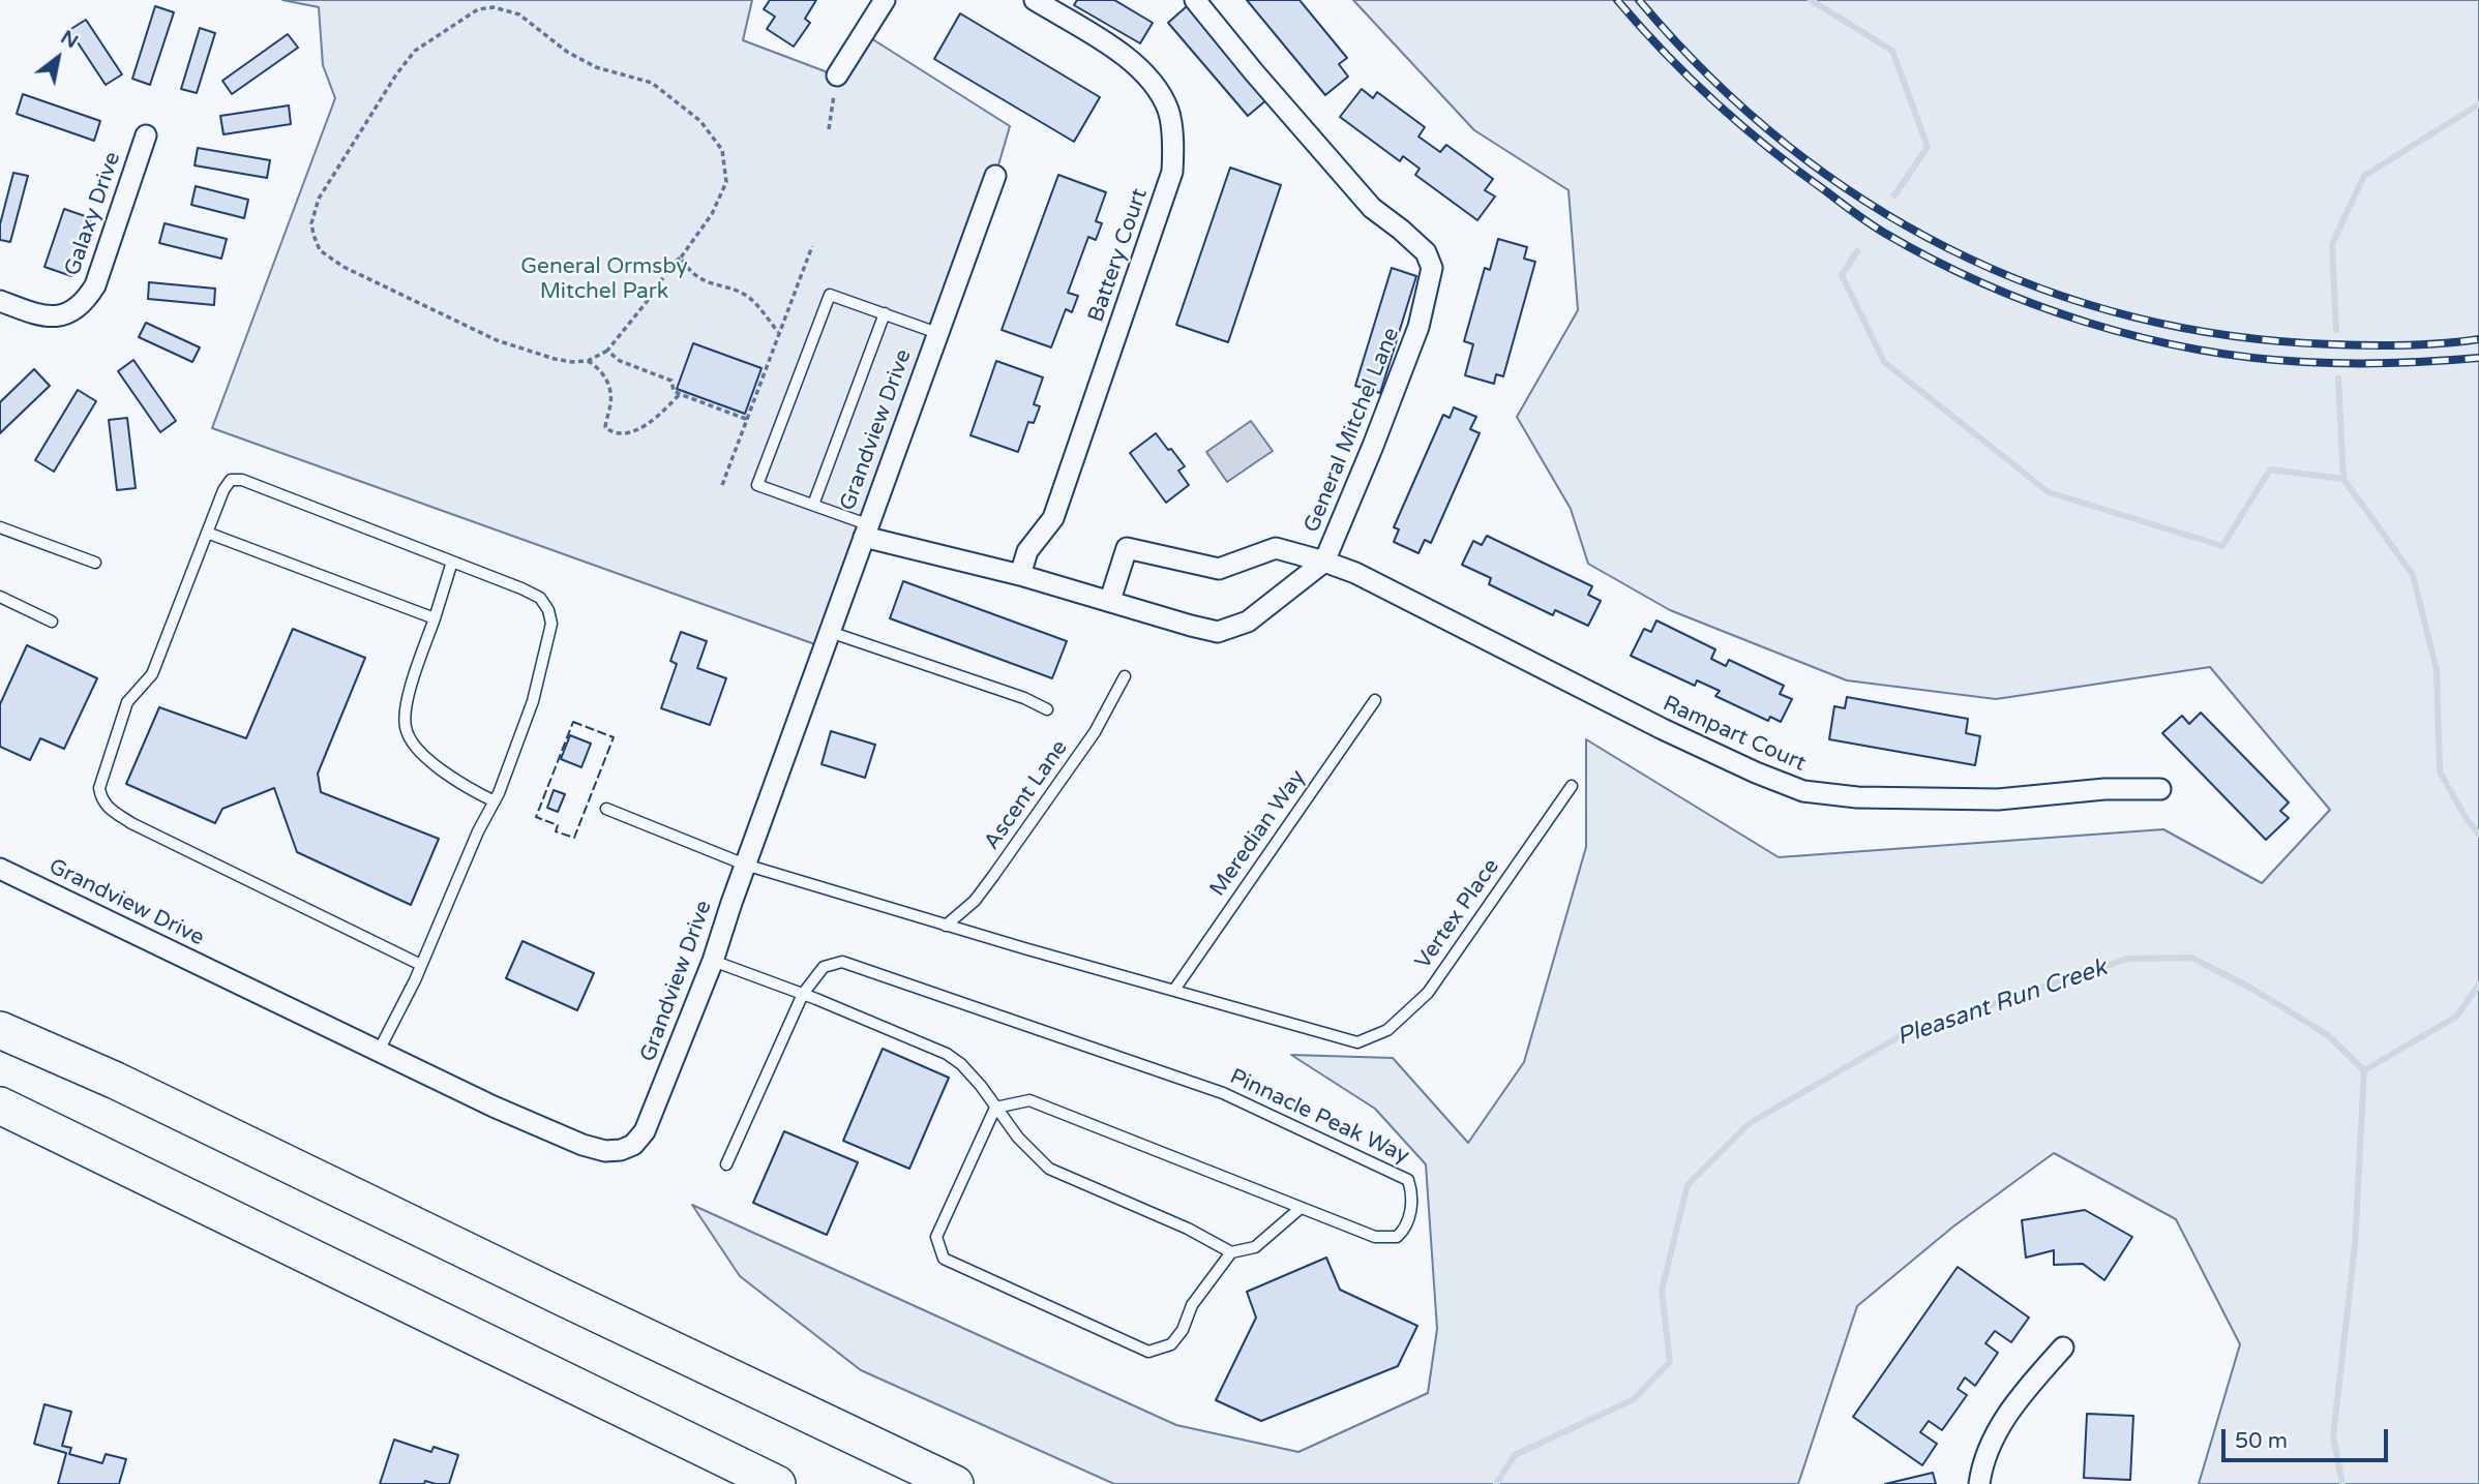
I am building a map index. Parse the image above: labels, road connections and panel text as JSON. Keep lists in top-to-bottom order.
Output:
{
  "streets": {
    "street": [
      "Galaxy Drive",
      "Battery Court",
      "Grandview Drive",
      "General Mitchel Lane",
      "Rampart Court"
    ],
    "lane": [
      "Ascent Lane",
      "Meredian Way",
      "Vertex Place",
      "Pinnacle Peak Way"
    ]
  },
  "crossings": [
    ["Battery Court", "General Mitchel Lane"],
    ["Grandview Drive", "General Mitchel Lane"],
    ["General Mitchel Lane", "Rampart Court"],
    ["Meredian Way", "Vertex Place"]
  ],
  "water": ["Pleasant Run Creek"],
  "parks": ["General Ormsby Mitchel Park"],
  "scale_bar": "50 m",
  "north": "top right"
}
